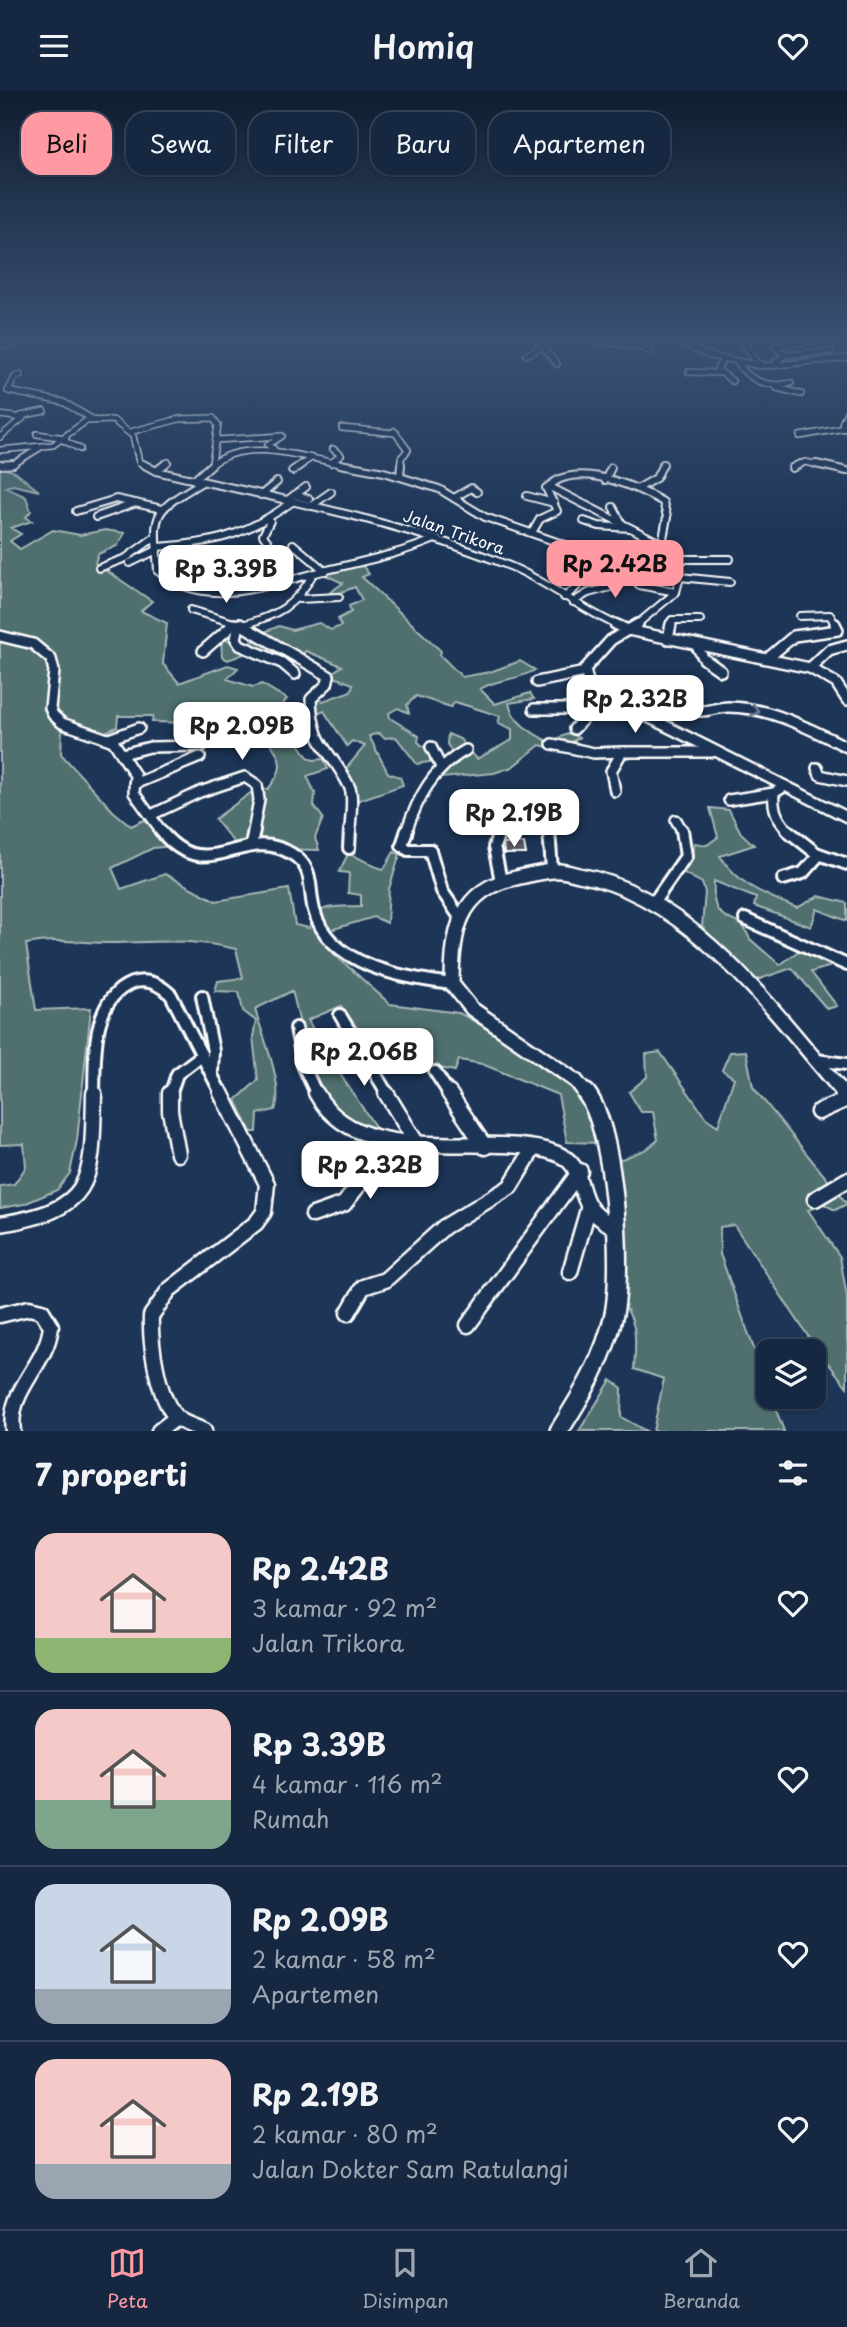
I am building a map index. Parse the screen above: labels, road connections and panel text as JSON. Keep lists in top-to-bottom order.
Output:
{
  "streets": {
    "street": ["Jalan Trikora"]
  },
  "page": {
    "header": "Homiq",
    "chip": [
      "Beli",
      "Sewa",
      "Filter",
      "Baru",
      "Apartemen"
    ],
    "price": [
      "Rp 2.42B",
      "Rp 3.39B",
      "Rp 2.32B",
      "Rp 2.09B",
      "Rp 2.19B",
      "Rp 2.06B",
      "Rp 2.32B"
    ],
    "heading": "7 properti",
    "list": [
      {
        "name": "Rp 2.42B",
        "note": "3 kamar · 92 m² · Jalan Trikora"
      },
      {
        "name": "Rp 3.39B",
        "note": "4 kamar · 116 m² · Rumah"
      },
      {
        "name": "Rp 2.09B",
        "note": "2 kamar · 58 m² · Apartemen"
      },
      {
        "name": "Rp 2.19B",
        "note": "2 kamar · 80 m² · Jalan Dokter Sam Ratulangi"
      }
    ],
    "tabs": ["Peta", "Disimpan", "Beranda"]
  }
}
